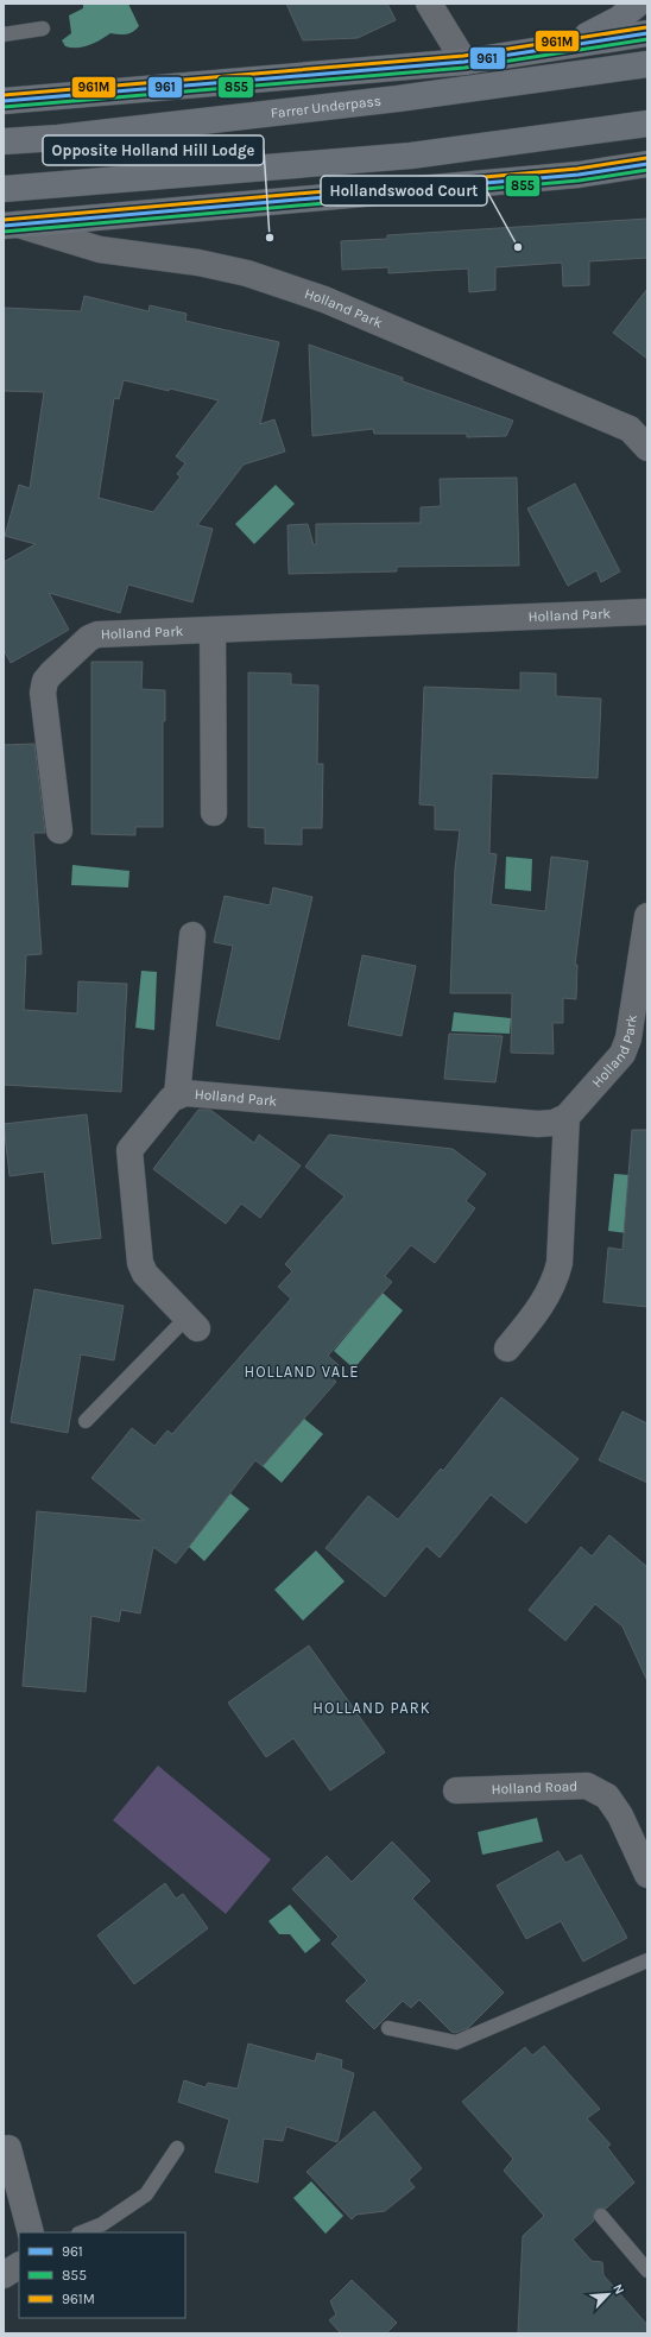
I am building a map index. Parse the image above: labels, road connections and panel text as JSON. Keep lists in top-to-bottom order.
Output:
{
  "streets": {
    "highway": ["Farrer Underpass"],
    "street": ["Holland Park", "Holland Road"]
  },
  "districts": ["HOLLAND VALE", "HOLLAND PARK"],
  "places": ["Opposite Holland Hill Lodge", "Hollandswood Court"],
  "lines": ["transit line 961M", "transit line 961", "transit line 855"],
  "legend": ["961", "855", "961M"],
  "north": "top right"
}
